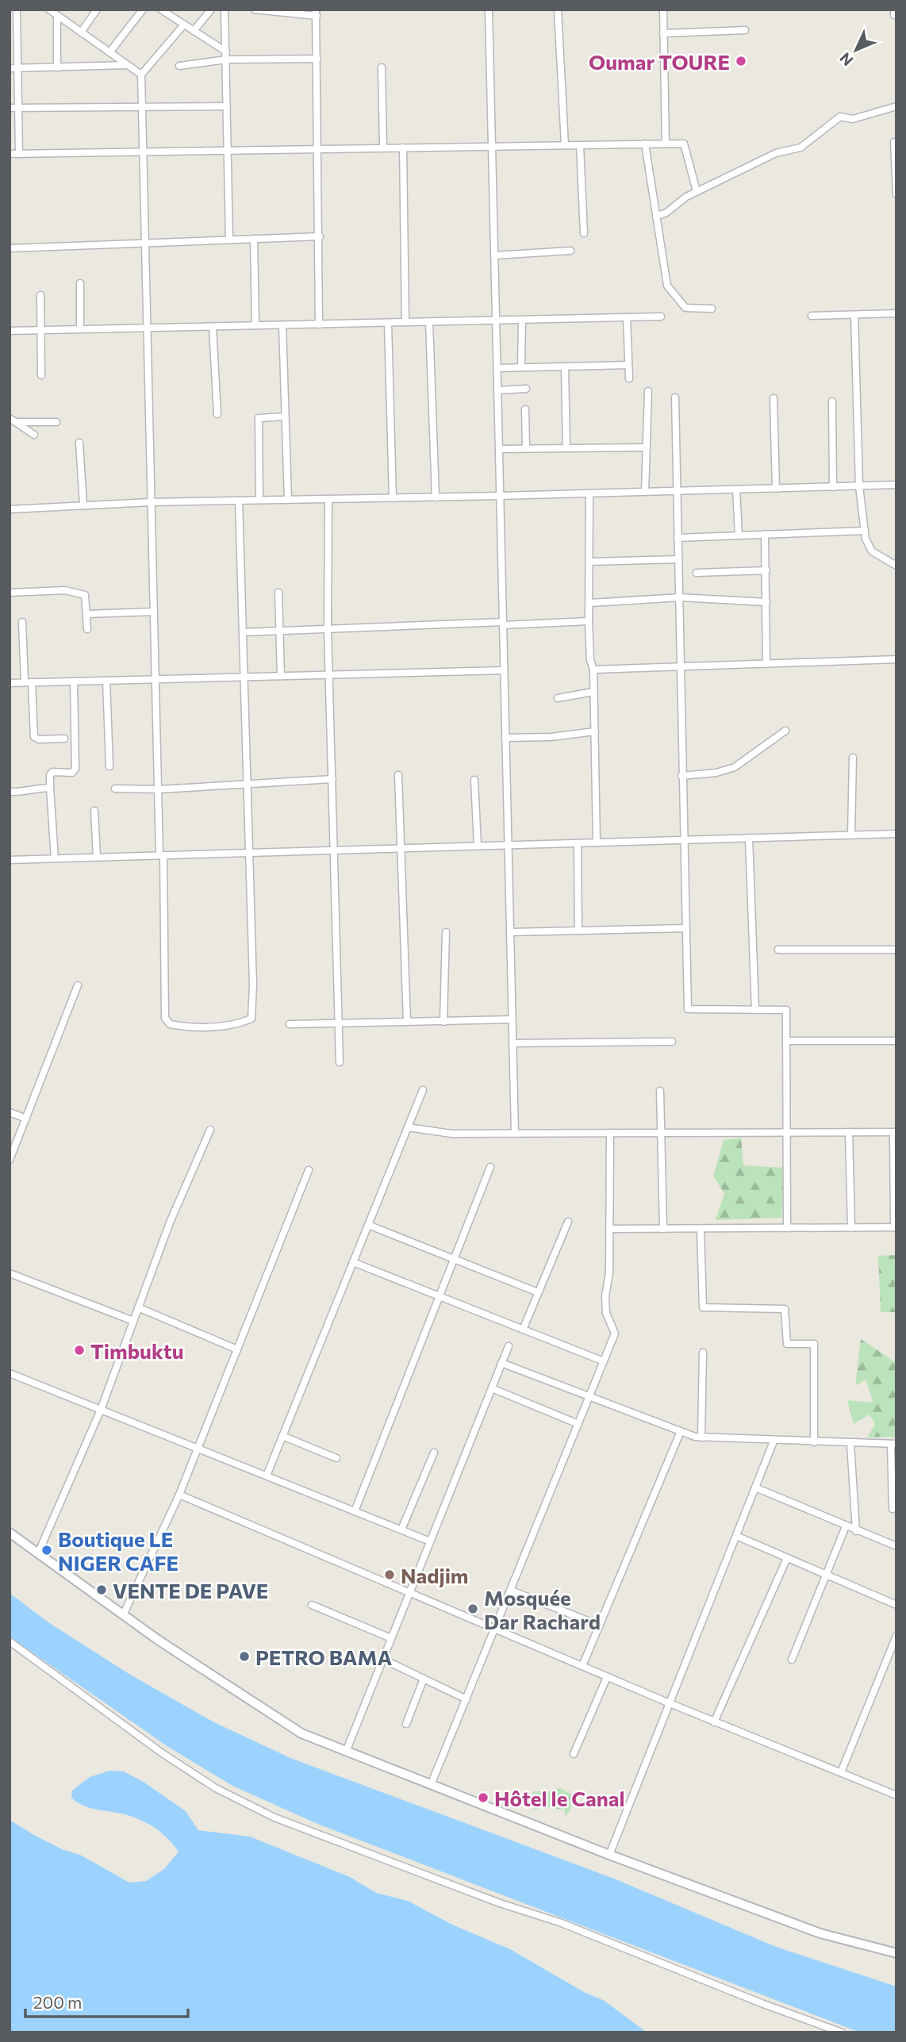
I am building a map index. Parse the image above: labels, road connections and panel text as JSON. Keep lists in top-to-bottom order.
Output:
{
  "places": [
    "Oumar TOURE",
    "Timbuktu",
    "Boutique LE NIGER CAFE",
    "Nadjim",
    "VENTE DE PAVE",
    "Mosquée Dar Rachard",
    "PETRO BAMA",
    "Hôtel le Canal"
  ],
  "scale_bar": "200 m",
  "north": "bottom left"
}
